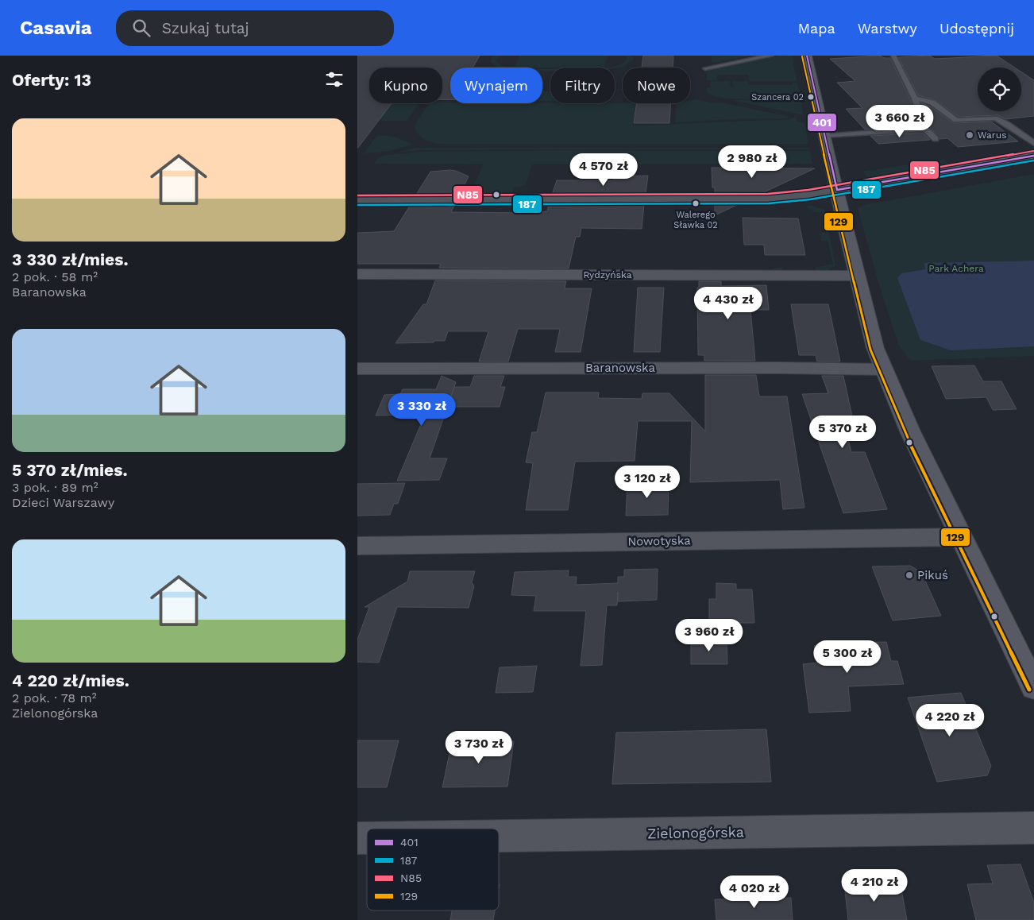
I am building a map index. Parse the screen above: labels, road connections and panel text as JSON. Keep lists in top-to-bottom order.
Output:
{
  "streets": {
    "street": [
      "Rydzyńska",
      "Baranowska",
      "Nowotyska",
      "Zielonogórska"
    ]
  },
  "parks": ["Park Achera"],
  "places": [
    "Szancera 02",
    "Warus",
    "Walerego Sławka 02",
    "Pikuś"
  ],
  "lines": [
    "transit line 401",
    "transit line 129",
    "transit line N85",
    "transit line 187"
  ],
  "legend": [
    "401",
    "187",
    "N85",
    "129"
  ],
  "page": {
    "header": "Casavia",
    "search": "Szukaj tutaj",
    "nav": ["Mapa", "Warstwy", "Udostępnij"],
    "heading": "Oferty: 13",
    "chip": [
      "Kupno",
      "Wynajem",
      "Filtry",
      "Nowe"
    ],
    "list": [
      {
        "name": "3 330 zł/mies.",
        "note": "2 pok. · 58 m² · Baranowska"
      },
      {
        "name": "5 370 zł/mies.",
        "note": "3 pok. · 89 m² · Dzieci Warszawy"
      },
      {
        "name": "4 220 zł/mies.",
        "note": "2 pok. · 78 m² · Zielonogórska"
      }
    ],
    "price": [
      "3 660 zł",
      "2 980 zł",
      "4 570 zł",
      "4 430 zł",
      "3 330 zł",
      "5 370 zł",
      "3 120 zł",
      "3 960 zł",
      "5 300 zł",
      "4 220 zł",
      "3 730 zł",
      "4 210 zł",
      "4 020 zł"
    ]
  }
}
